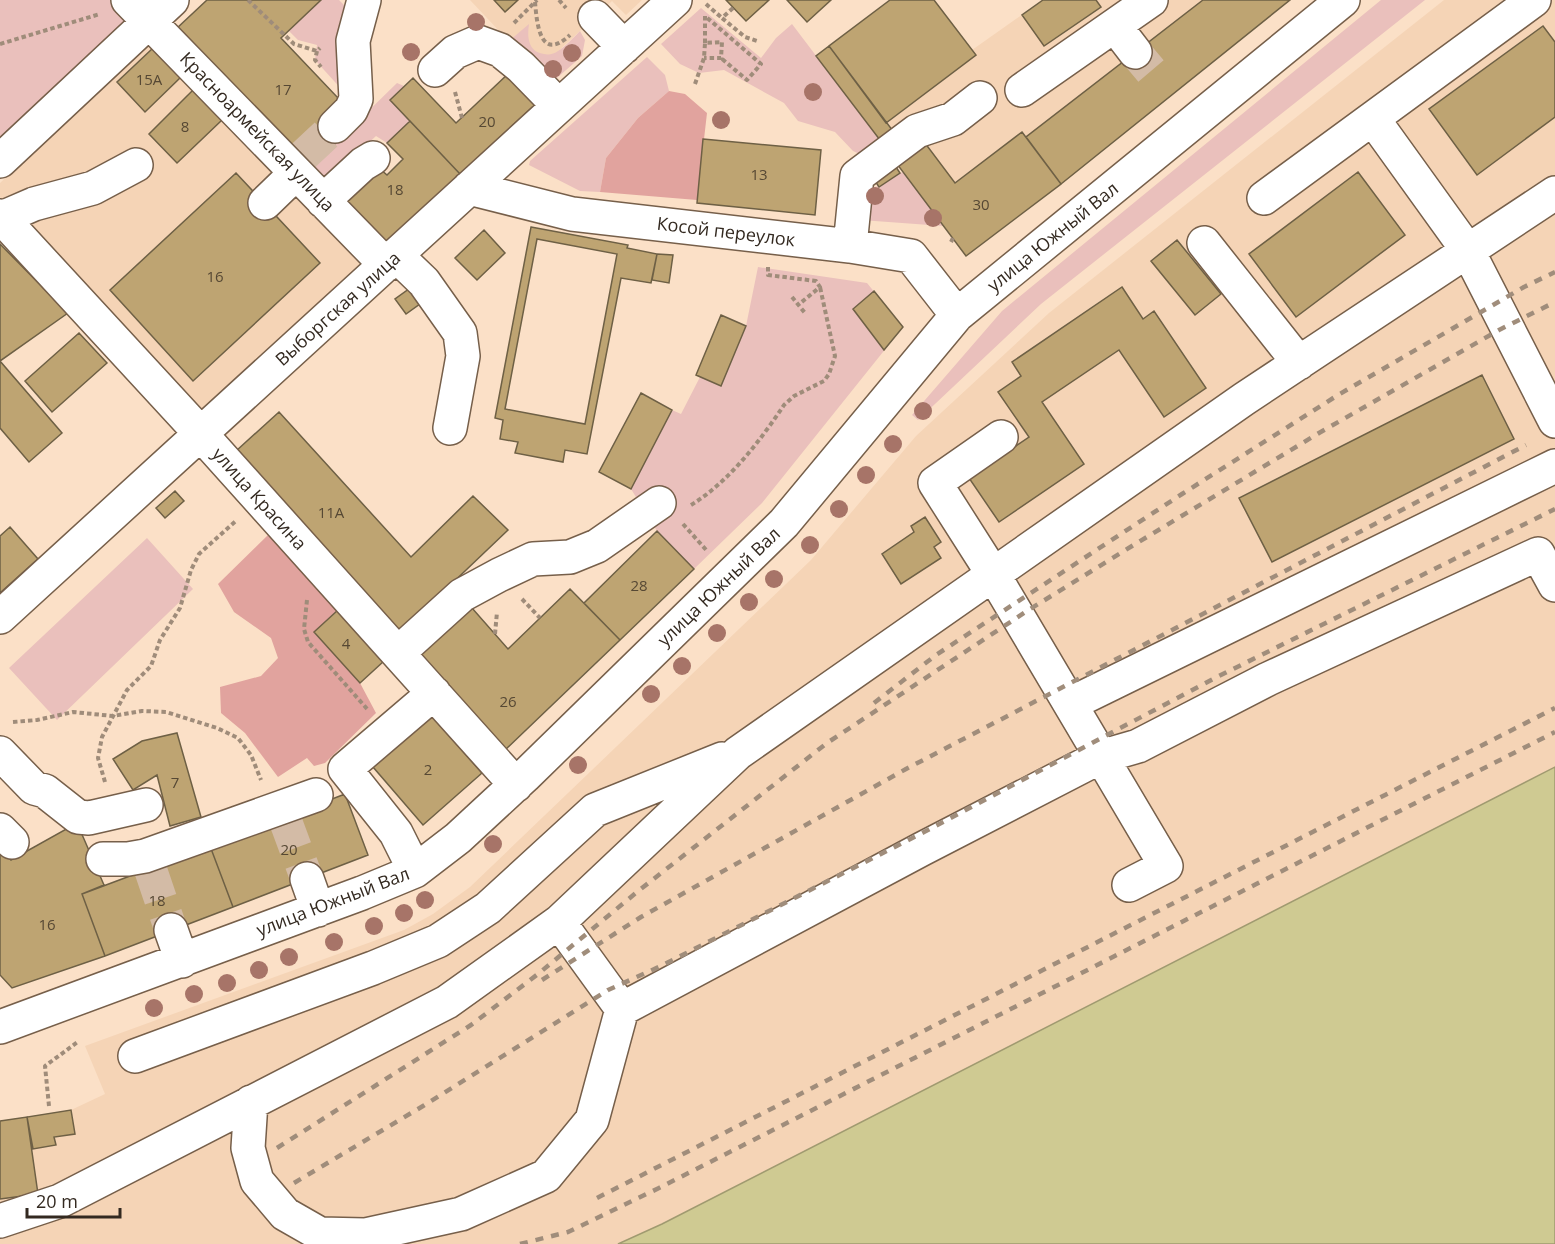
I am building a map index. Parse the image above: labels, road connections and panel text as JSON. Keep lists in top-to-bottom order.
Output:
{
  "streets": {
    "street": [
      "Красноармейская улица",
      "Косой переулок",
      "улица Южный Вал",
      "Выборгская улица",
      "улица Красина"
    ]
  },
  "crossings": [
    ["Красноармейская улица", "Выборгская улица"],
    ["Косой переулок", "улица Южный Вал"],
    ["Косой переулок", "Выборгская улица"],
    ["улица Южный Вал", "улица Красина"],
    ["Выборгская улица", "улица Красина"]
  ],
  "house_numbers": [
    "15А",
    "17",
    "20",
    "8",
    "13",
    "18",
    "30",
    "16",
    "11А",
    "28",
    "4",
    "26",
    "2",
    "7",
    "20",
    "18",
    "16"
  ],
  "scale_bar": "20 m"
}
